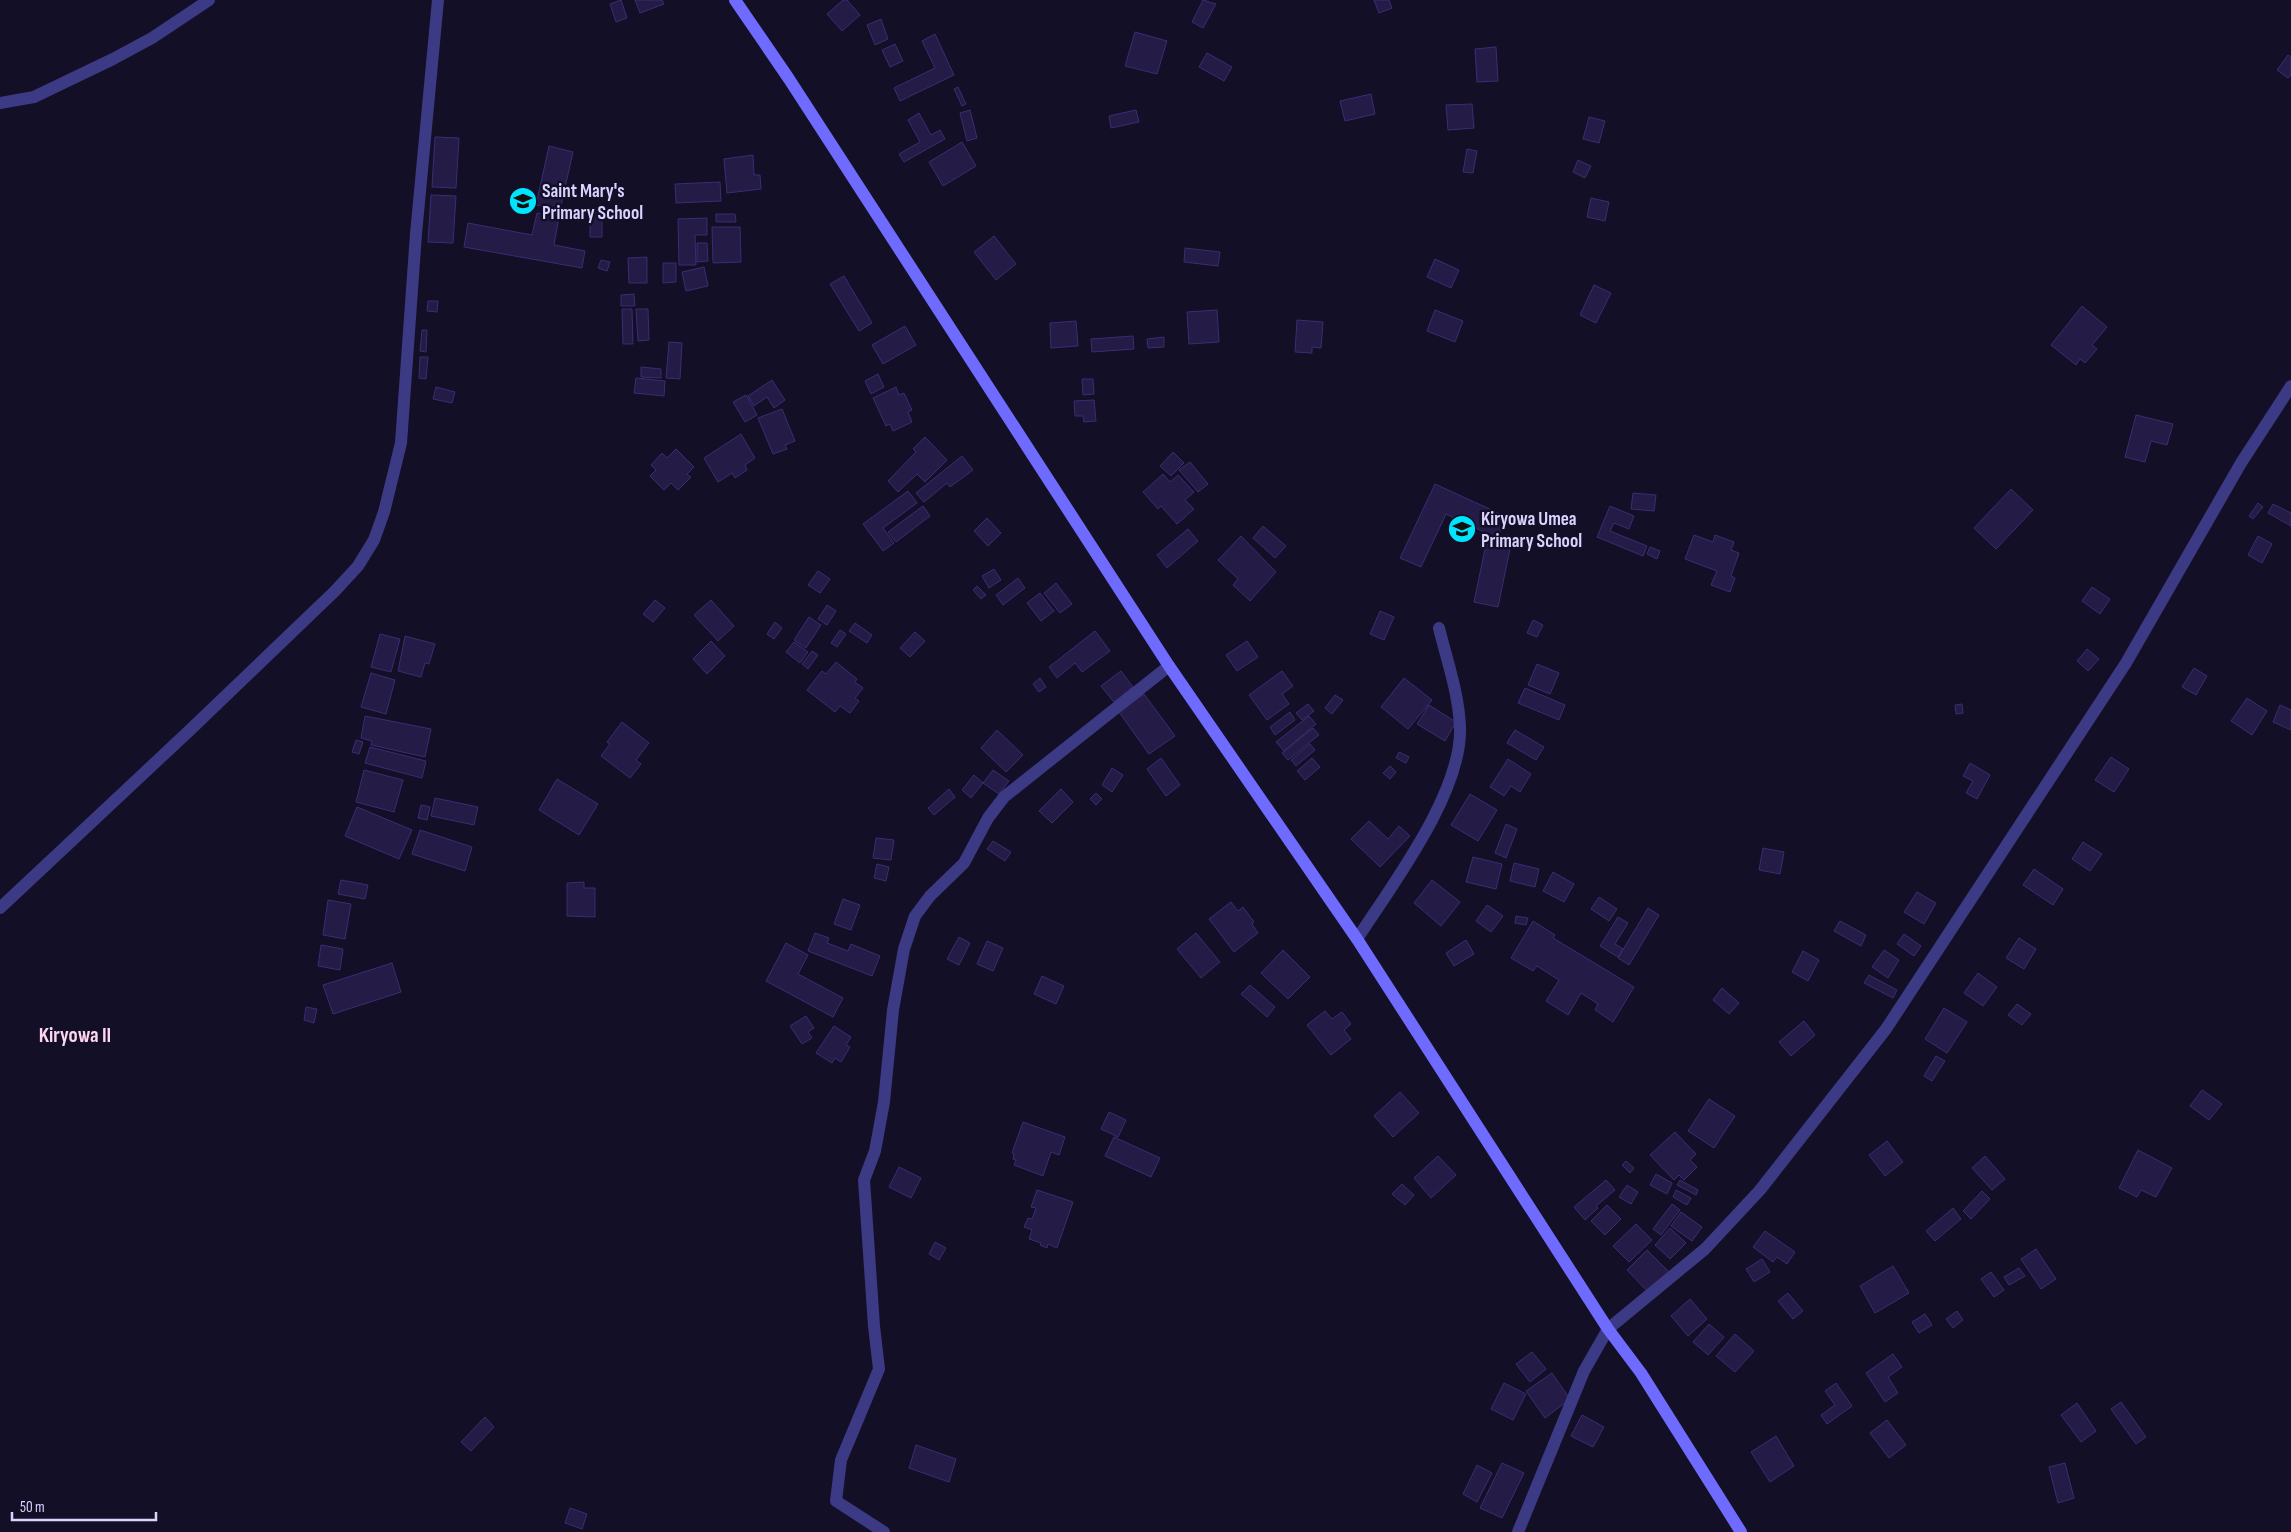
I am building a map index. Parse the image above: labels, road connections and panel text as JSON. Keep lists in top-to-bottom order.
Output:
{
  "districts": ["Kiryowa II"],
  "places": {
    "school or university": ["Saint Mary's Primary School", "Kiryowa Umea Primary School"]
  },
  "scale_bar": "50 m"
}
